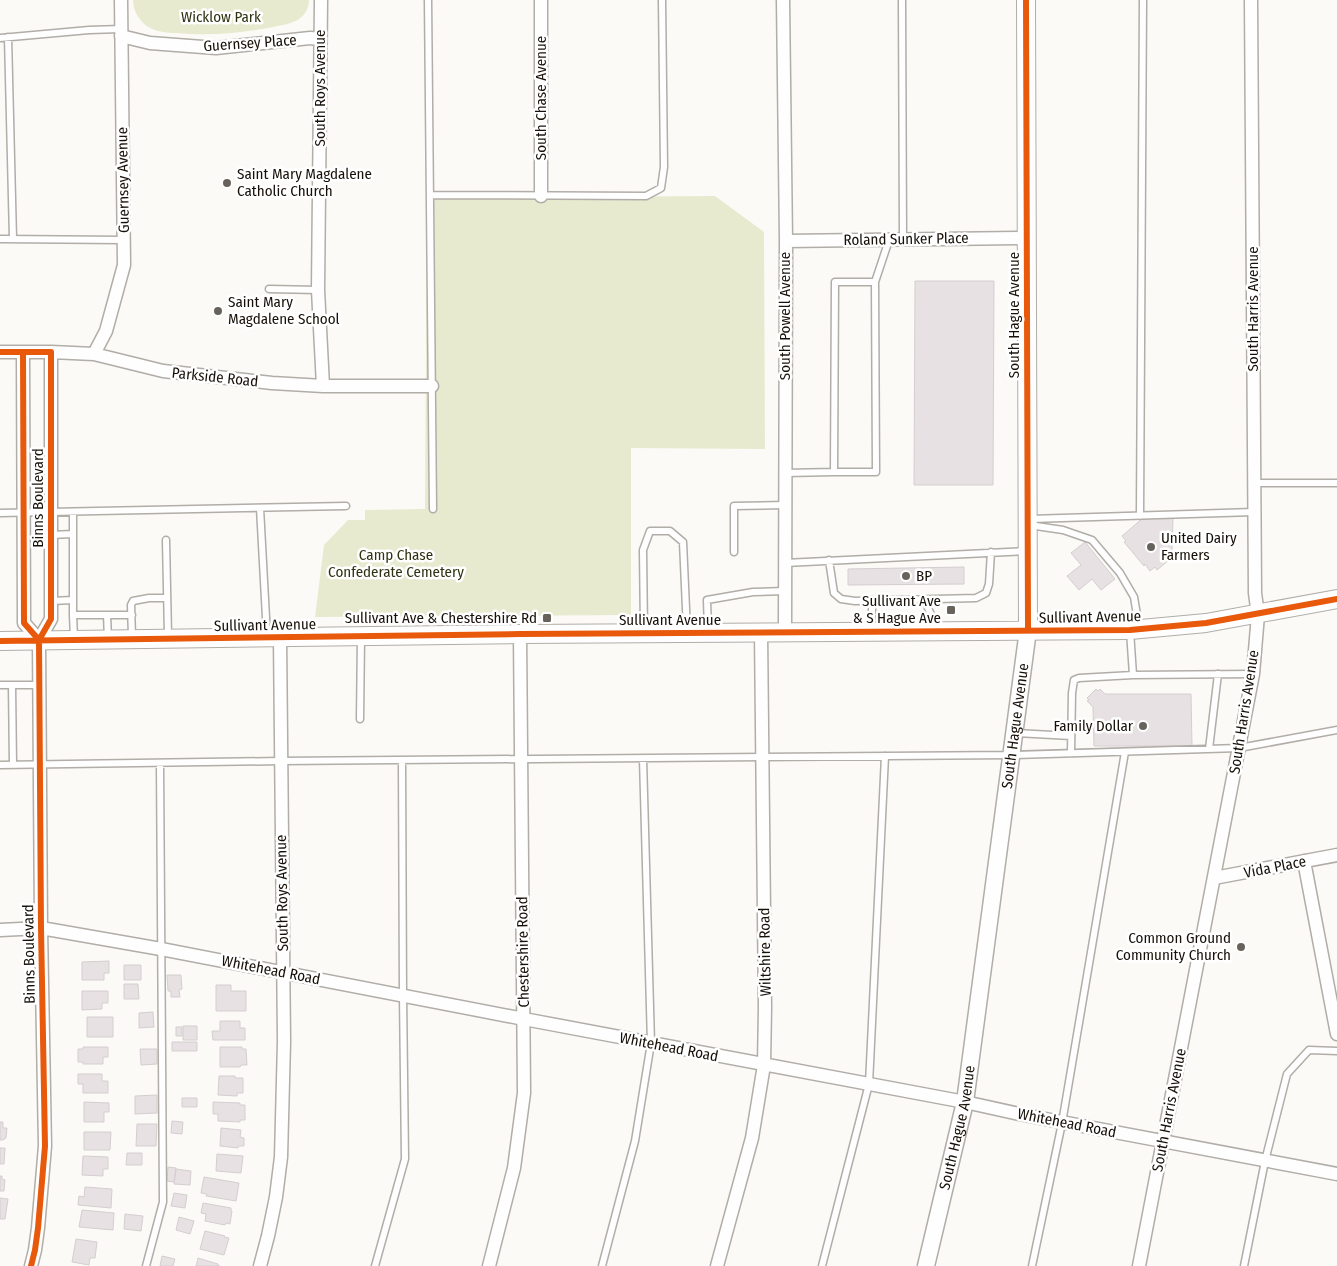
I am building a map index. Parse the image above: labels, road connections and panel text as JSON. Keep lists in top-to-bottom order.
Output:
{
  "streets": {
    "main road": ["South Hague Avenue", "Sullivant Avenue"],
    "street": [
      "Guernsey Place",
      "South Roys Avenue",
      "South Chase Avenue",
      "Guernsey Avenue",
      "Roland Sunker Place",
      "South Harris Avenue",
      "South Powell Avenue",
      "Parkside Road",
      "Binns Boulevard",
      "Vida Place",
      "Chestershire Road",
      "Wiltshire Road",
      "Whitehead Road"
    ]
  },
  "crossings": [
    ["Guernsey Place", "South Roys Avenue"],
    ["Guernsey Place", "Guernsey Avenue"],
    ["South Roys Avenue", "Parkside Road"],
    ["South Roys Avenue", "Sullivant Avenue"],
    ["South Roys Avenue", "Whitehead Road"],
    ["Guernsey Avenue", "Parkside Road"],
    ["Roland Sunker Place", "South Hague Avenue"],
    ["Roland Sunker Place", "South Powell Avenue"],
    ["South Harris Avenue", "Sullivant Avenue"],
    ["South Harris Avenue", "Vida Place"],
    ["South Harris Avenue", "Whitehead Road"],
    ["South Hague Avenue", "Sullivant Avenue"],
    ["South Hague Avenue", "Whitehead Road"],
    ["South Powell Avenue", "Sullivant Avenue"],
    ["Parkside Road", "Binns Boulevard"],
    ["Binns Boulevard", "Sullivant Avenue"],
    ["Binns Boulevard", "Whitehead Road"],
    ["Sullivant Avenue", "Chestershire Road"],
    ["Sullivant Avenue", "Wiltshire Road"],
    ["Chestershire Road", "Whitehead Road"],
    ["Wiltshire Road", "Whitehead Road"]
  ],
  "parks": ["Wicklow Park", "Camp Chase Confederate Cemetery"],
  "places": {
    "other": [
      "Saint Mary Magdalene Catholic Church",
      "Saint Mary Magdalene School",
      "United Dairy Farmers",
      "BP",
      "Family Dollar",
      "Common Ground Community Church"
    ],
    "transit": ["Sullivant Ave & S Hague Ave", "Sullivant Ave & Chestershire Rd"]
  }
}
